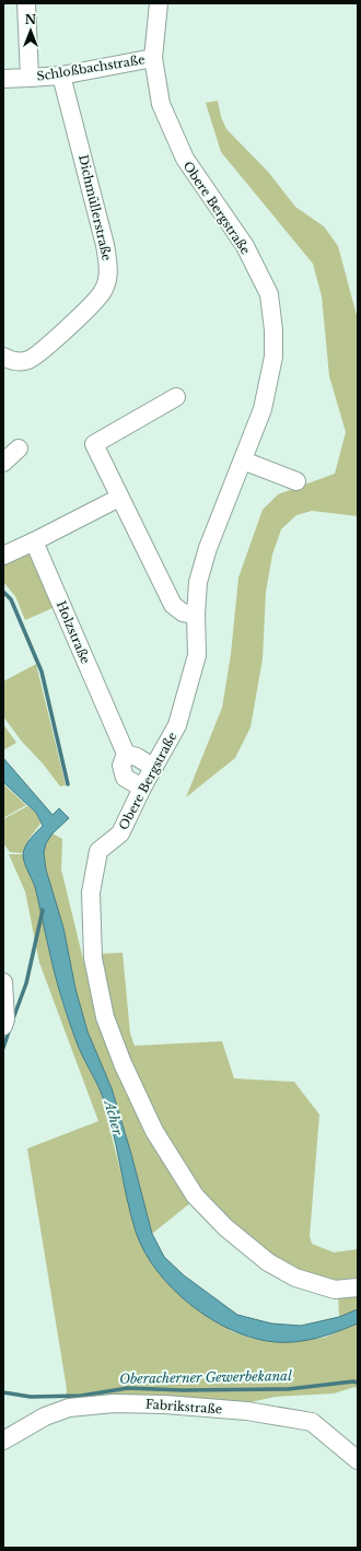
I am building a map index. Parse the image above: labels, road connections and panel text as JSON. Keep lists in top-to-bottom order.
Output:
{
  "streets": {
    "street": [
      "Schloßbachstraße",
      "Dichmüllerstraße",
      "Obere Bergstraße",
      "Holzstraße",
      "Fabrikstraße"
    ]
  },
  "crossings": [
    ["Schloßbachstraße", "Dichmüllerstraße"],
    ["Schloßbachstraße", "Obere Bergstraße"],
    ["Obere Bergstraße", "Holzstraße"]
  ],
  "water": ["Acher", "Oberacherner Gewerbekanal"],
  "north": "top"
}
